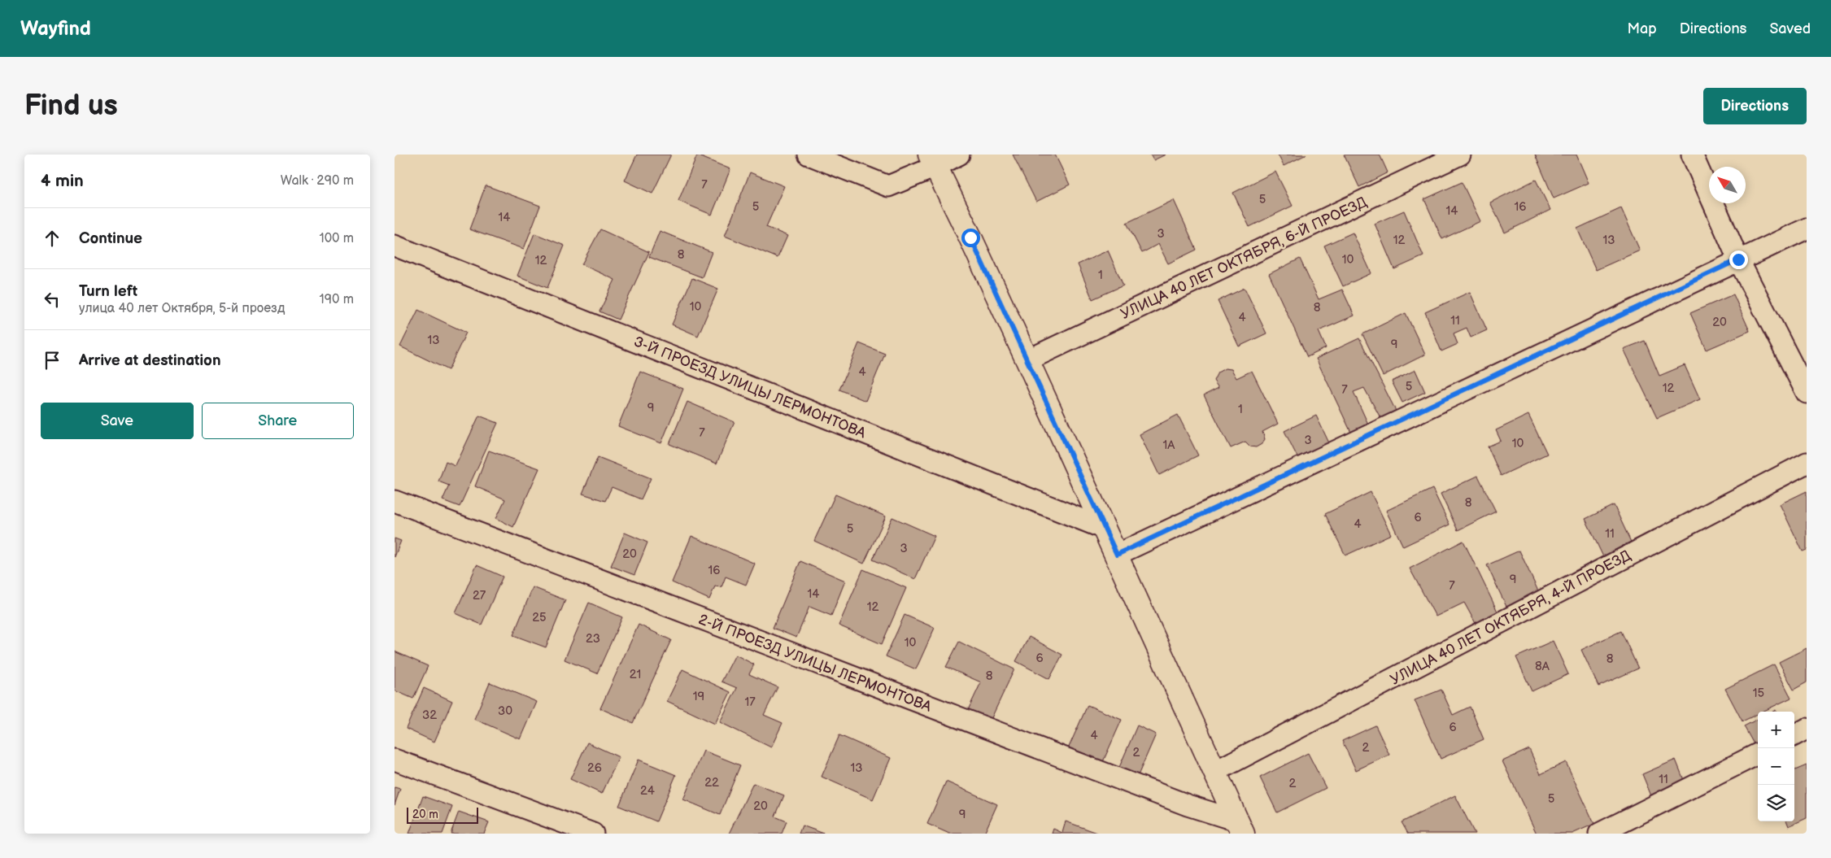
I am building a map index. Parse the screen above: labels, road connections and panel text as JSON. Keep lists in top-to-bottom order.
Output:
{
  "streets": {
    "street": [
      "УЛИЦА 40 ЛЕТ ОКТЯБРЯ, 6-Й ПРОЕЗД",
      "3-Й ПРОЕЗД УЛИЦЫ ЛЕРМОНТОВА",
      "УЛИЦА 40 ЛЕТ ОКТЯБРЯ, 4-Й ПРОЕЗД",
      "2-Й ПРОЕЗД УЛИЦЫ ЛЕРМОНТОВА"
    ]
  },
  "house_numbers": [
    "7",
    "5",
    "5",
    "16",
    "14",
    "14",
    "3",
    "12",
    "13",
    "8",
    "10",
    "12",
    "1",
    "10",
    "8",
    "4",
    "11",
    "20",
    "13",
    "9",
    "4",
    "5",
    "12",
    "7",
    "9",
    "1",
    "7",
    "3",
    "10",
    "1А",
    "8",
    "6",
    "4",
    "5",
    "11",
    "3",
    "20",
    "16",
    "9",
    "7",
    "14",
    "27",
    "12",
    "25",
    "23",
    "10",
    "6",
    "8",
    "8А",
    "21",
    "8",
    "15",
    "19",
    "17",
    "30",
    "32",
    "6",
    "4",
    "2",
    "2",
    "26",
    "13",
    "11",
    "22",
    "2",
    "24",
    "5",
    "20",
    "9"
  ],
  "scale_bar": "20 m",
  "north": "top left",
  "page": {
    "header": "Wayfind",
    "nav": ["Map", "Directions", "Saved"],
    "buttons": [
      "Directions",
      ["Save", "Share"]
    ],
    "title": "Find us",
    "heading": ["4 min", "Walk · 290 m"],
    "list": [
      ["Continue", "100 m"],
      ["Turn left", "улица 40 лет Октября, 5-й проезд", "190 m"],
      "Arrive at destination"
    ],
    "map_buttons": ["+", "−"],
    "scale": "20 m"
  }
}
